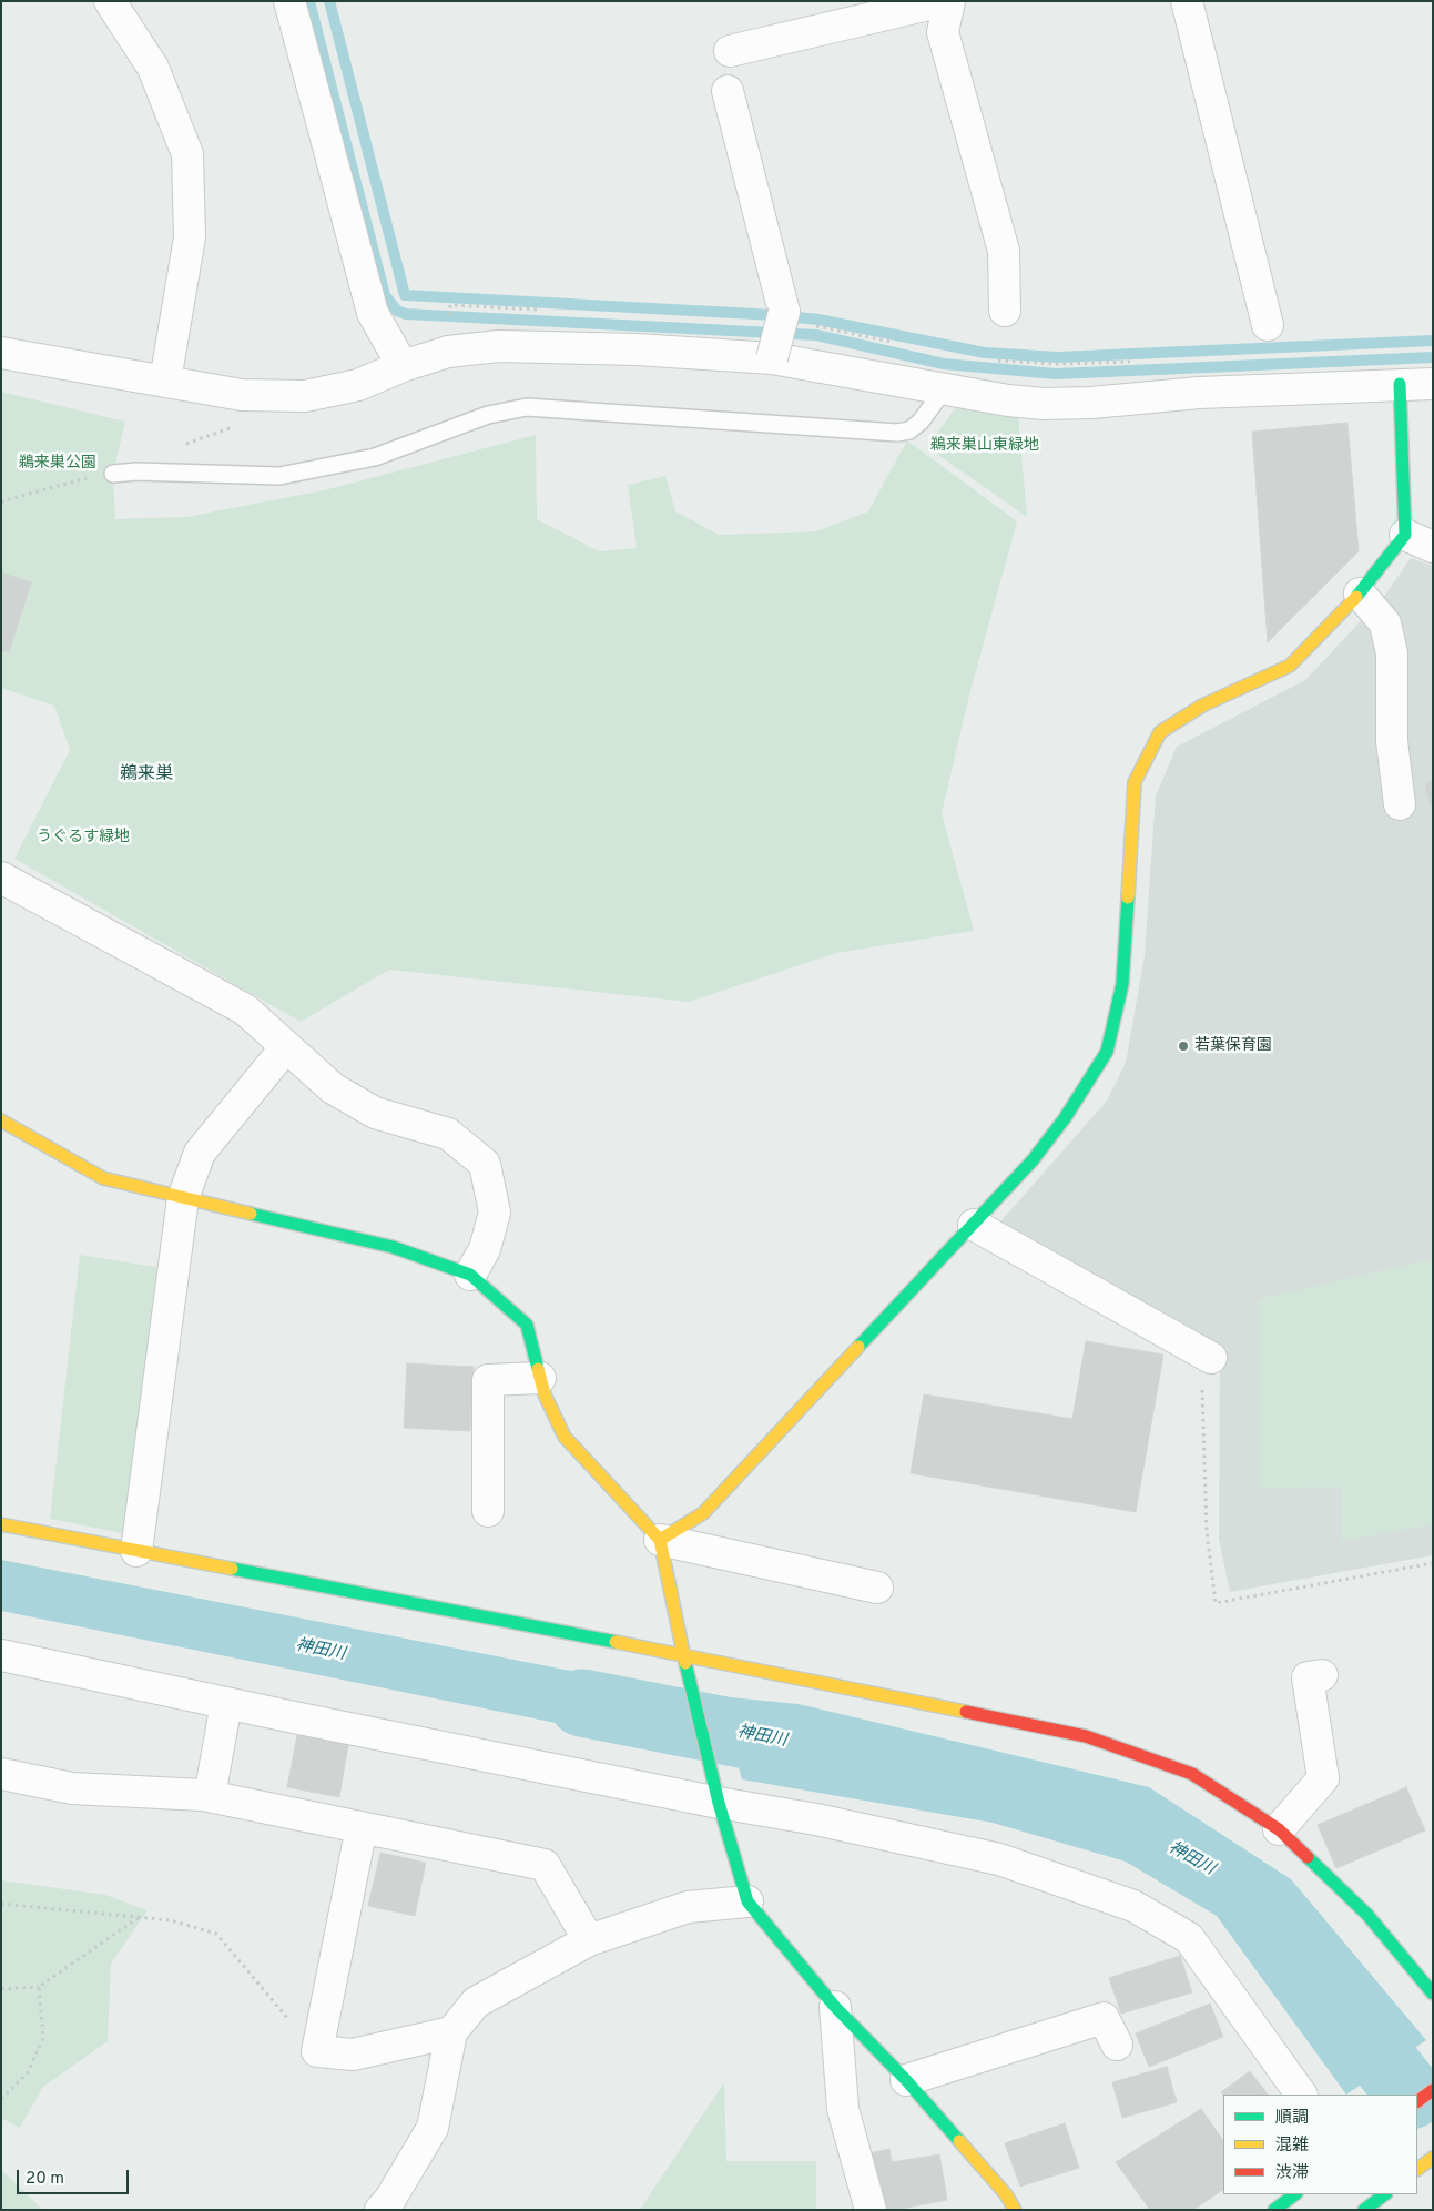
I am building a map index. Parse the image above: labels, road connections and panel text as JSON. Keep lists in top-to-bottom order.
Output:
{
  "districts": ["鵜来巣"],
  "water": ["神田川"],
  "parks": ["鵜来巣山東緑地", "鵜来巣公園", "うぐるす緑地"],
  "places": ["若葉保育園"],
  "legend": ["順調", "混雑", "渋滞"],
  "scale_bar": "20 m"
}
